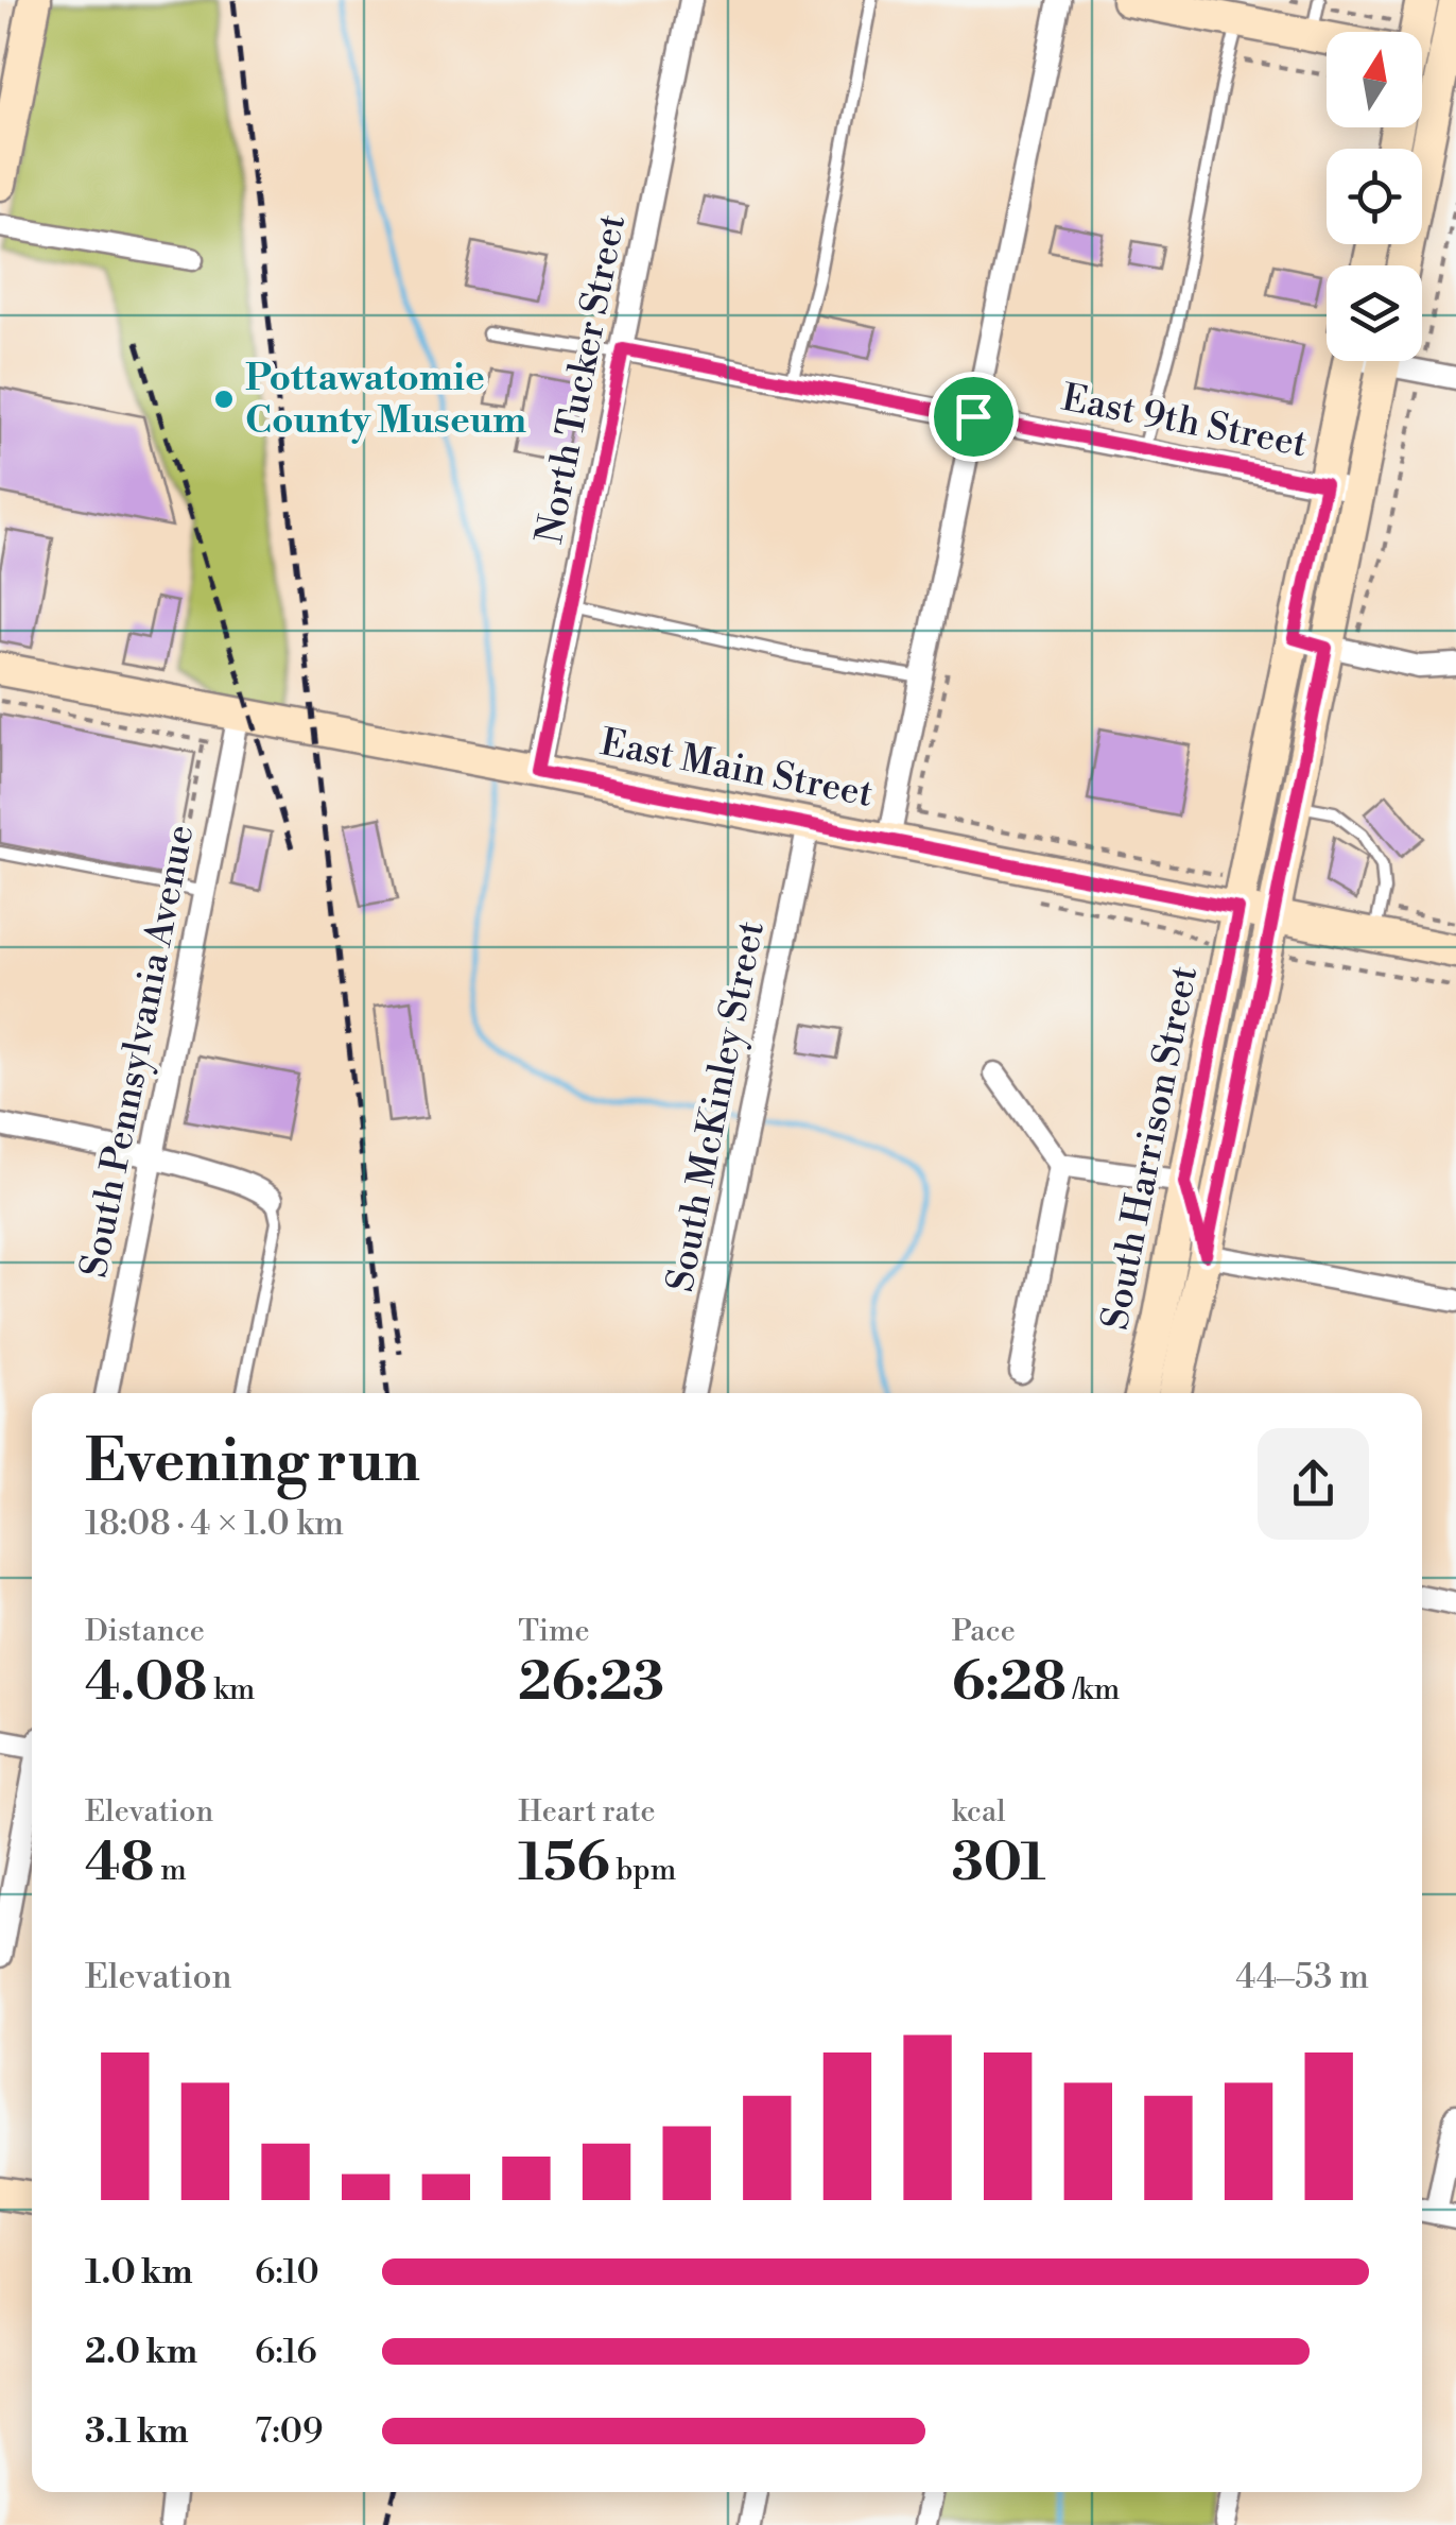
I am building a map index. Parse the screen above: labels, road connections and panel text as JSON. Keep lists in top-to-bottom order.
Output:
{
  "streets": {
    "main road": ["East Main Street", "South Harrison Street"],
    "street": [
      "North Tucker Street",
      "East 9th Street",
      "South Pennsylvania Avenue",
      "South McKinley Street"
    ]
  },
  "crossings": [
    ["North Tucker Street", "East 9th Street"],
    ["North Tucker Street", "East Main Street"],
    ["East 9th Street", "South Harrison Street"],
    ["East Main Street", "South Pennsylvania Avenue"],
    ["East Main Street", "South McKinley Street"],
    ["East Main Street", "South Harrison Street"]
  ],
  "places": ["Pottawatomie County Museum"],
  "north": "top",
  "page": {
    "heading": ["Evening run", "18:08 · 4 × 1.0 km"],
    "stats": [
      ["Distance", "4.08 km"],
      ["Time", "26:23"],
      ["Pace", "6:28 /km"],
      ["Elevation", "48 m"],
      ["Heart rate", "156 bpm"],
      ["kcal", "301"]
    ],
    "chart": ["Elevation", "44–53 m"],
    "list": [
      {
        "name": "1.0 km",
        "note": "6:10"
      },
      {
        "name": "2.0 km",
        "note": "6:16"
      },
      {
        "name": "3.1 km",
        "note": "7:09"
      }
    ]
  }
}
